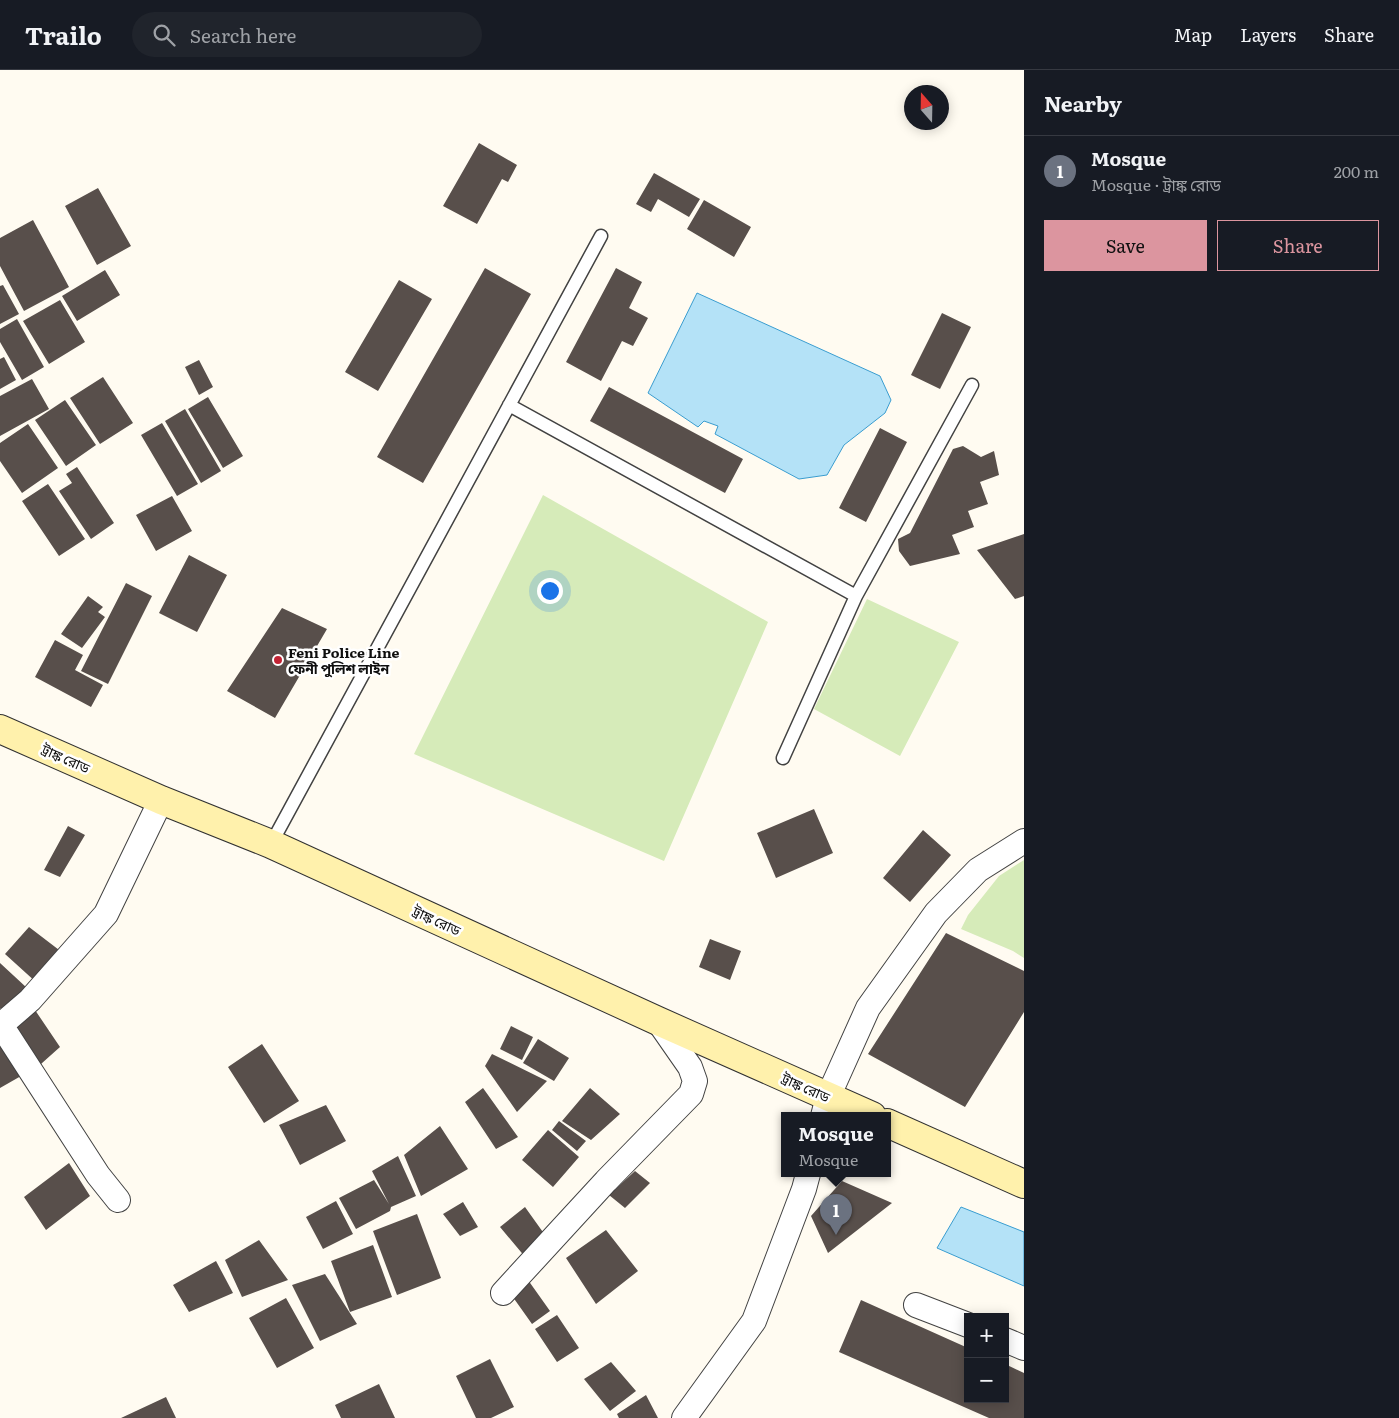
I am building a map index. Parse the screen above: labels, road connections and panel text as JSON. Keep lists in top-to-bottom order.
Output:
{
  "streets": {
    "main road": ["ট্রাঙ্ক রোড"]
  },
  "places": ["Feni Police Line ফেনী পুলিশ লাইন"],
  "north": "top",
  "page": {
    "header": "Trailo",
    "search": "Search here",
    "nav": ["Map", "Layers", "Share"],
    "heading": "Nearby",
    "list": [
      {
        "mark": "1",
        "name": "Mosque",
        "note": "Mosque · ট্রাঙ্ক রোড",
        "value": "200 m"
      }
    ],
    "buttons": ["Save", "Share"],
    "popup": ["Mosque", "Mosque"],
    "pins": "1",
    "map_buttons": ["+", "−"]
  }
}
